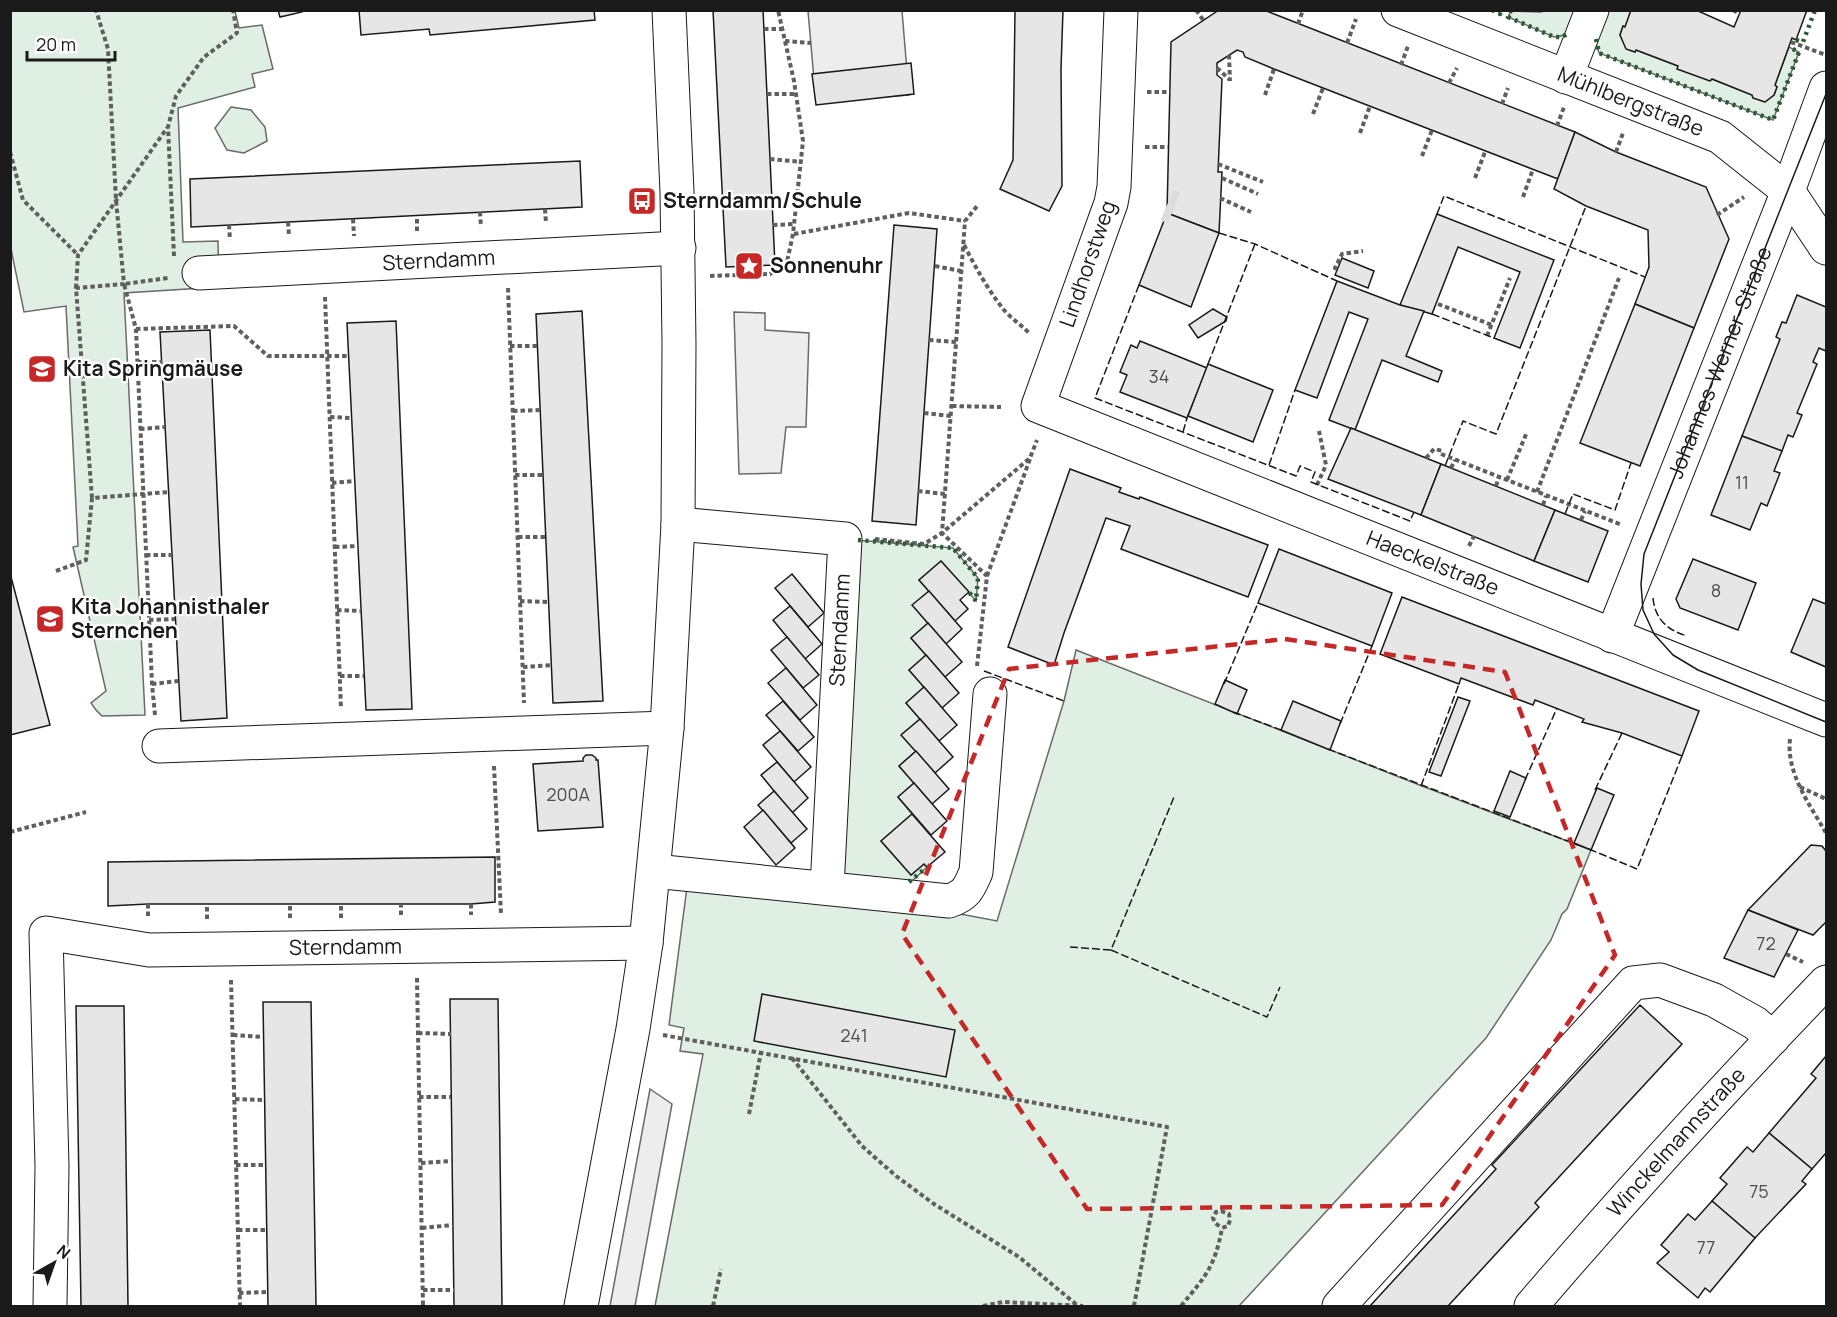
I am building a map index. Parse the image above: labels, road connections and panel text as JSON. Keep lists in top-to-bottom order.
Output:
{
  "streets": {
    "street": [
      "Mühlbergstraße",
      "Sterndamm",
      "Lindhorstweg",
      "Johannes-Werner-Straße",
      "Haeckelstraße",
      "Winckelmannstraße"
    ]
  },
  "crossings": [
    ["Mühlbergstraße", "Johannes-Werner-Straße"],
    ["Lindhorstweg", "Haeckelstraße"],
    ["Johannes-Werner-Straße", "Haeckelstraße"]
  ],
  "places": {
    "bus stop": ["Sterndamm/Schule"],
    "place": ["Sonnenuhr"],
    "school or university": ["Kita Springmäuse", "Kita Johannisthaler Sternchen"]
  },
  "house_numbers": [
    "34",
    "11",
    "8",
    "200A",
    "72",
    "241",
    "75",
    "77"
  ],
  "scale_bar": "20 m",
  "north": "top right"
}
